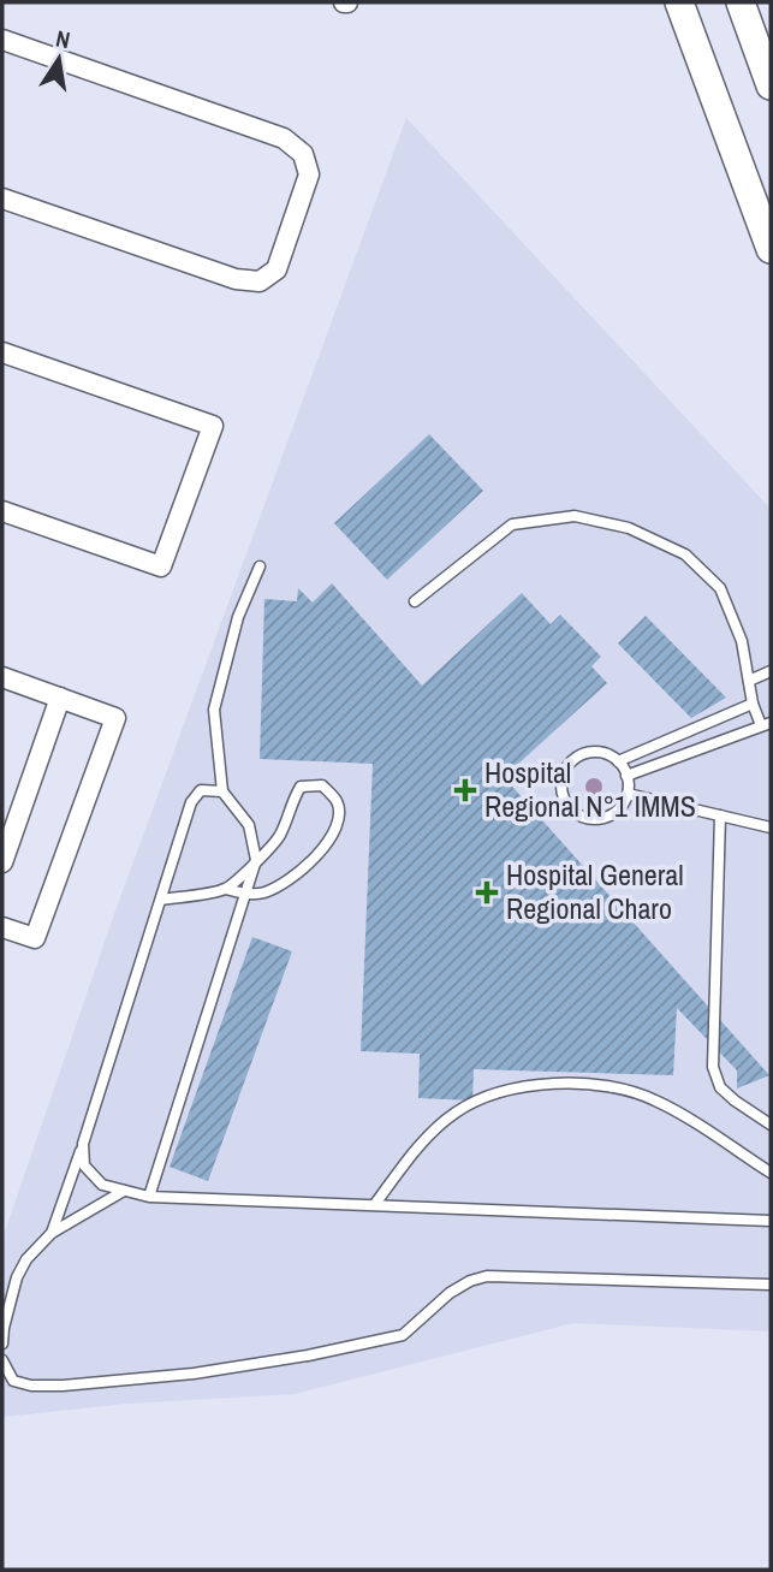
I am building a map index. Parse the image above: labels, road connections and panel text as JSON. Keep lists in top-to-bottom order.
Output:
{
  "places": {
    "health": ["Hospital Regional N°1 IMMS", "Hospital General Regional Charo"]
  },
  "north": "top"
}
